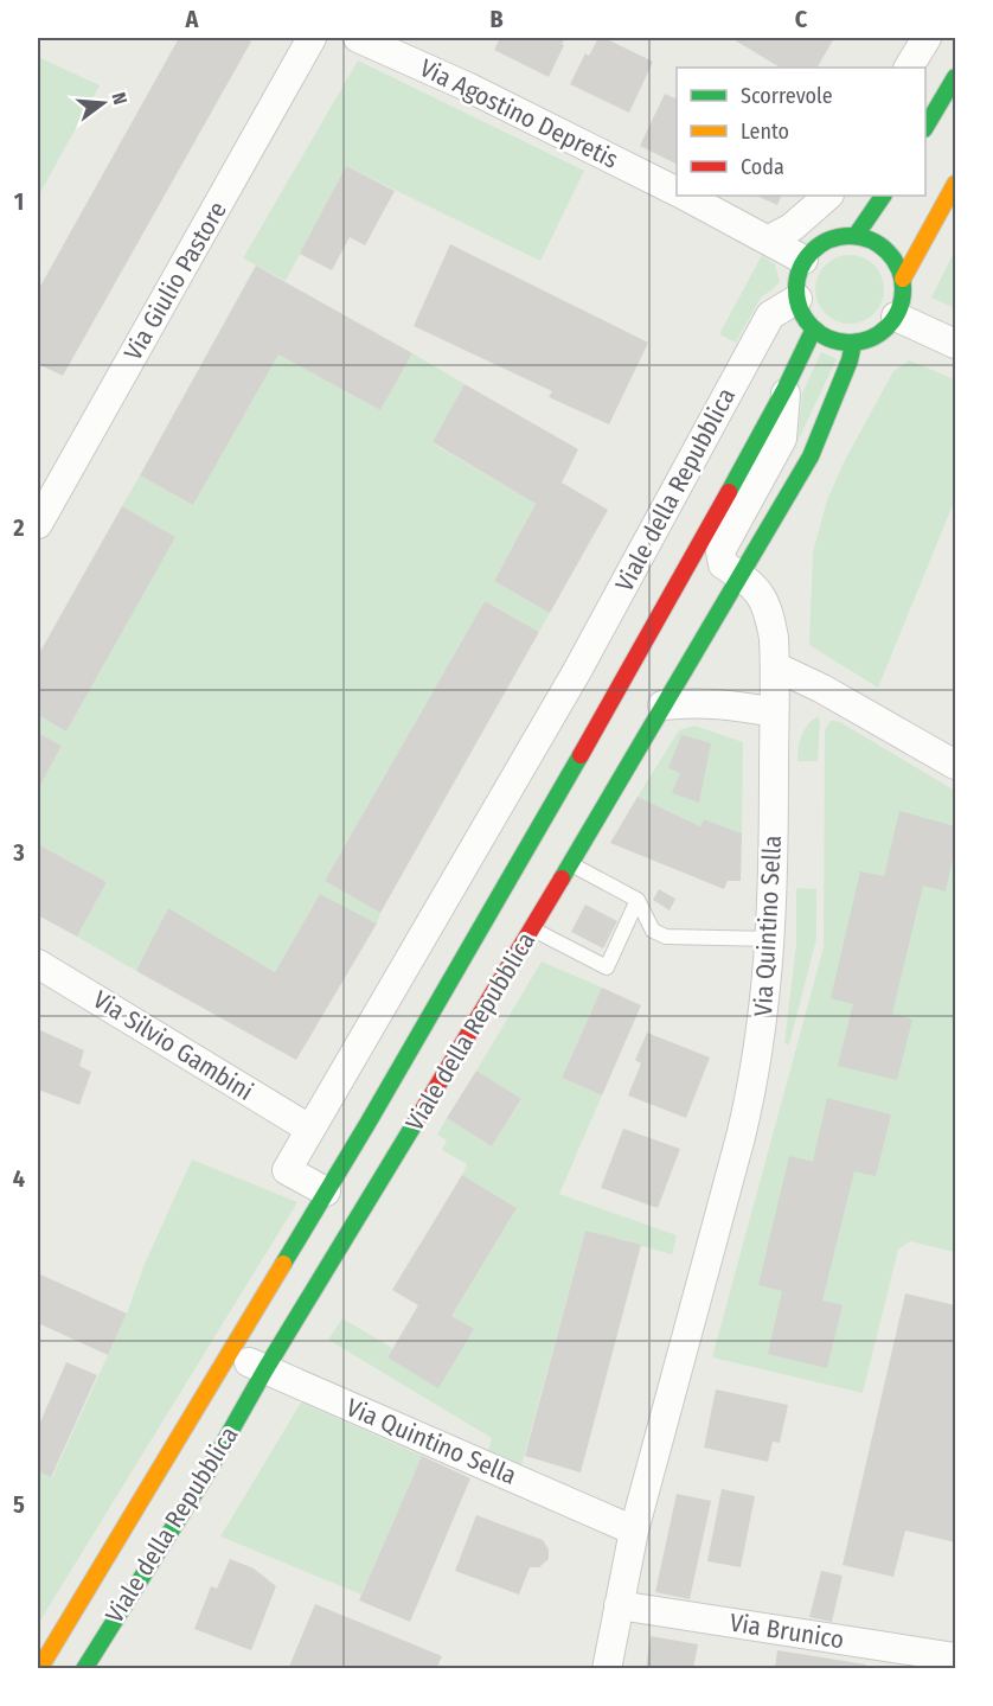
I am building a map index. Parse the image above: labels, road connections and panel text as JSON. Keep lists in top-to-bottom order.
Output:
{
  "streets": {
    "street": [
      "Via Agostino Depretis",
      "Via Giulio Pastore",
      "Viale della Repubblica",
      "Via Quintino Sella",
      "Via Silvio Gambini",
      "Via Brunico"
    ]
  },
  "crossings": [
    ["Via Agostino Depretis", "Viale della Repubblica"],
    ["Viale della Repubblica", "Via Quintino Sella"],
    ["Viale della Repubblica", "Via Silvio Gambini"],
    ["Via Quintino Sella", "Via Brunico"]
  ],
  "legend": ["Scorrevole", "Lento", "Coda"],
  "north": "right",
  "grid": {
    "columns": ["A", "B", "C"],
    "rows": [
      "1",
      "2",
      "3",
      "4",
      "5"
    ]
  }
}
